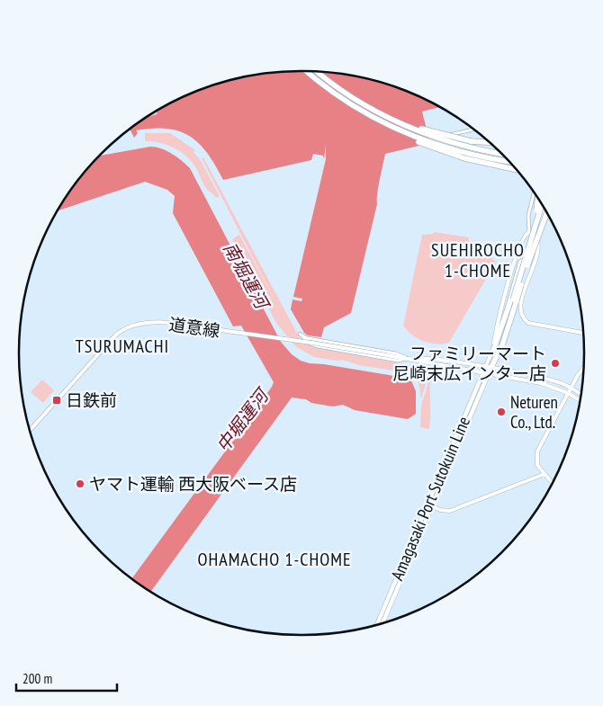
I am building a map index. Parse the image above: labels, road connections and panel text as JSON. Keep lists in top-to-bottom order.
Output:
{
  "streets": {
    "main road": ["Amagasaki Port Sutokuin Line"],
    "street": ["道意線"]
  },
  "crossings": [
    ["道意線", "Amagasaki Port Sutokuin Line"]
  ],
  "districts": ["SUEHIROCHO 1-CHOME", "TSURUMACHI", "OHAMACHO 1-CHOME"],
  "water": ["南堀運河", "中堀運河"],
  "places": {
    "other": ["ファミリーマート 尼崎末広インター店", "Neturen Co., Ltd.", "ヤマト運輸 西大阪ベース店"],
    "transit": ["日鉄前"]
  },
  "scale_bar": "200 m"
}
